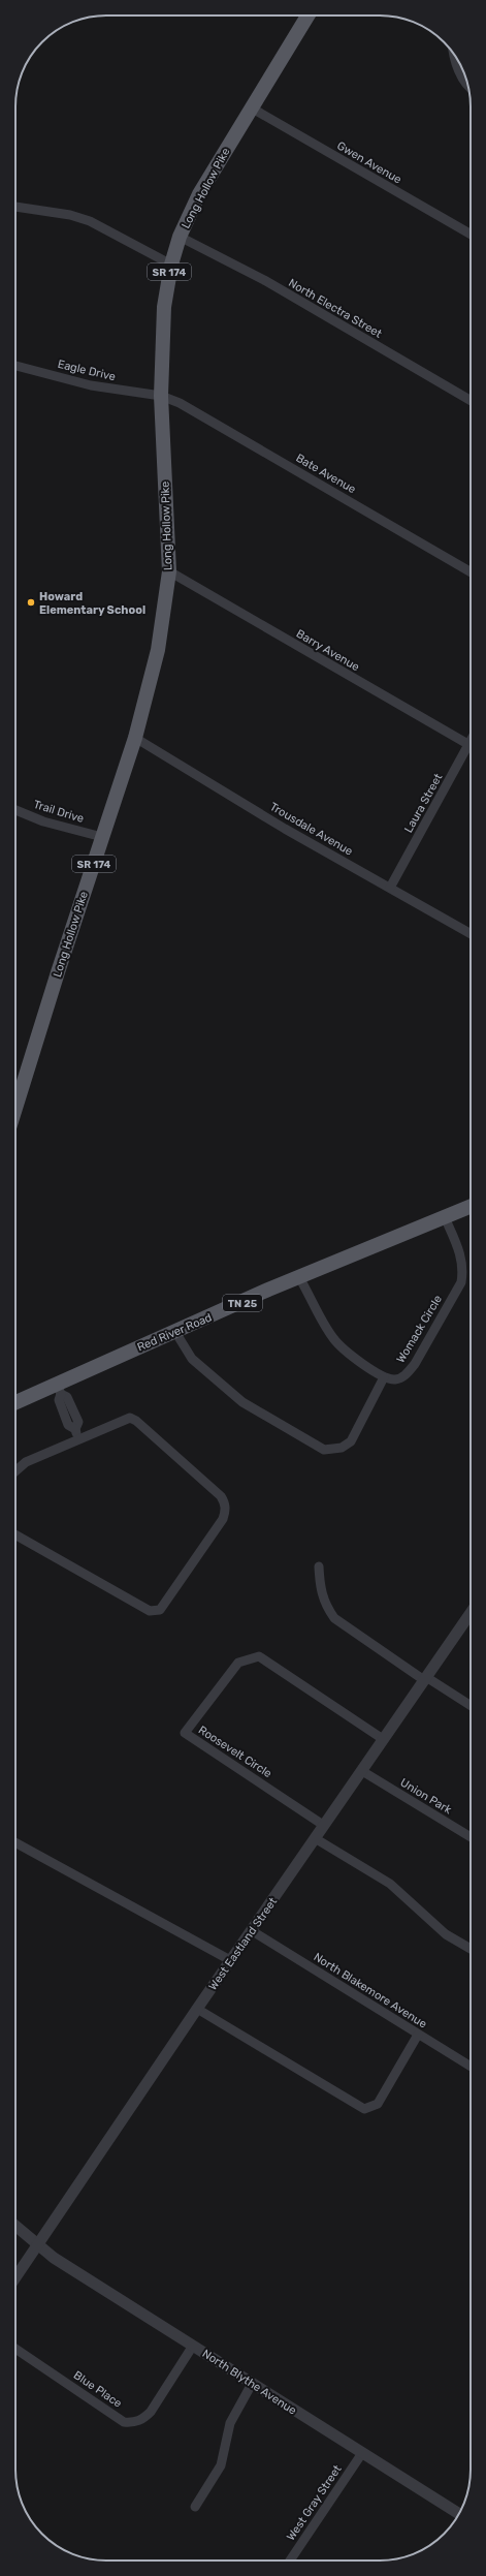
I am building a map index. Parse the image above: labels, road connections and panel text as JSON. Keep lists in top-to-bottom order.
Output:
{
  "streets": {
    "main road": [
      "Long Hollow Pike",
      "SR 174",
      "TN 25",
      "Red River Road"
    ],
    "street": [
      "Gwen Avenue",
      "North Electra Street",
      "Eagle Drive",
      "Bate Avenue",
      "Barry Avenue",
      "Laura Street",
      "Trail Drive",
      "Trousdale Avenue",
      "Womack Circle",
      "Roosevelt Circle",
      "Union Park",
      "West Eastland Street",
      "North Blakemore Avenue",
      "North Blythe Avenue",
      "Blue Place",
      "West Gray Street"
    ]
  },
  "crossings": [
    ["Gwen Avenue", "Long Hollow Pike"],
    ["Long Hollow Pike", "North Electra Street"],
    ["Long Hollow Pike", "Eagle Drive"],
    ["Long Hollow Pike", "Bate Avenue"],
    ["Long Hollow Pike", "Barry Avenue"],
    ["Long Hollow Pike", "Trail Drive"],
    ["Long Hollow Pike", "Trousdale Avenue"],
    ["Eagle Drive", "Bate Avenue"],
    ["Laura Street", "Trousdale Avenue"],
    ["Womack Circle", "Red River Road"],
    ["Roosevelt Circle", "West Eastland Street"],
    ["Union Park", "West Eastland Street"],
    ["West Eastland Street", "North Blakemore Avenue"],
    ["West Eastland Street", "North Blythe Avenue"],
    ["North Blythe Avenue", "Blue Place"],
    ["North Blythe Avenue", "West Gray Street"]
  ],
  "places": ["Howard Elementary School"]
}
